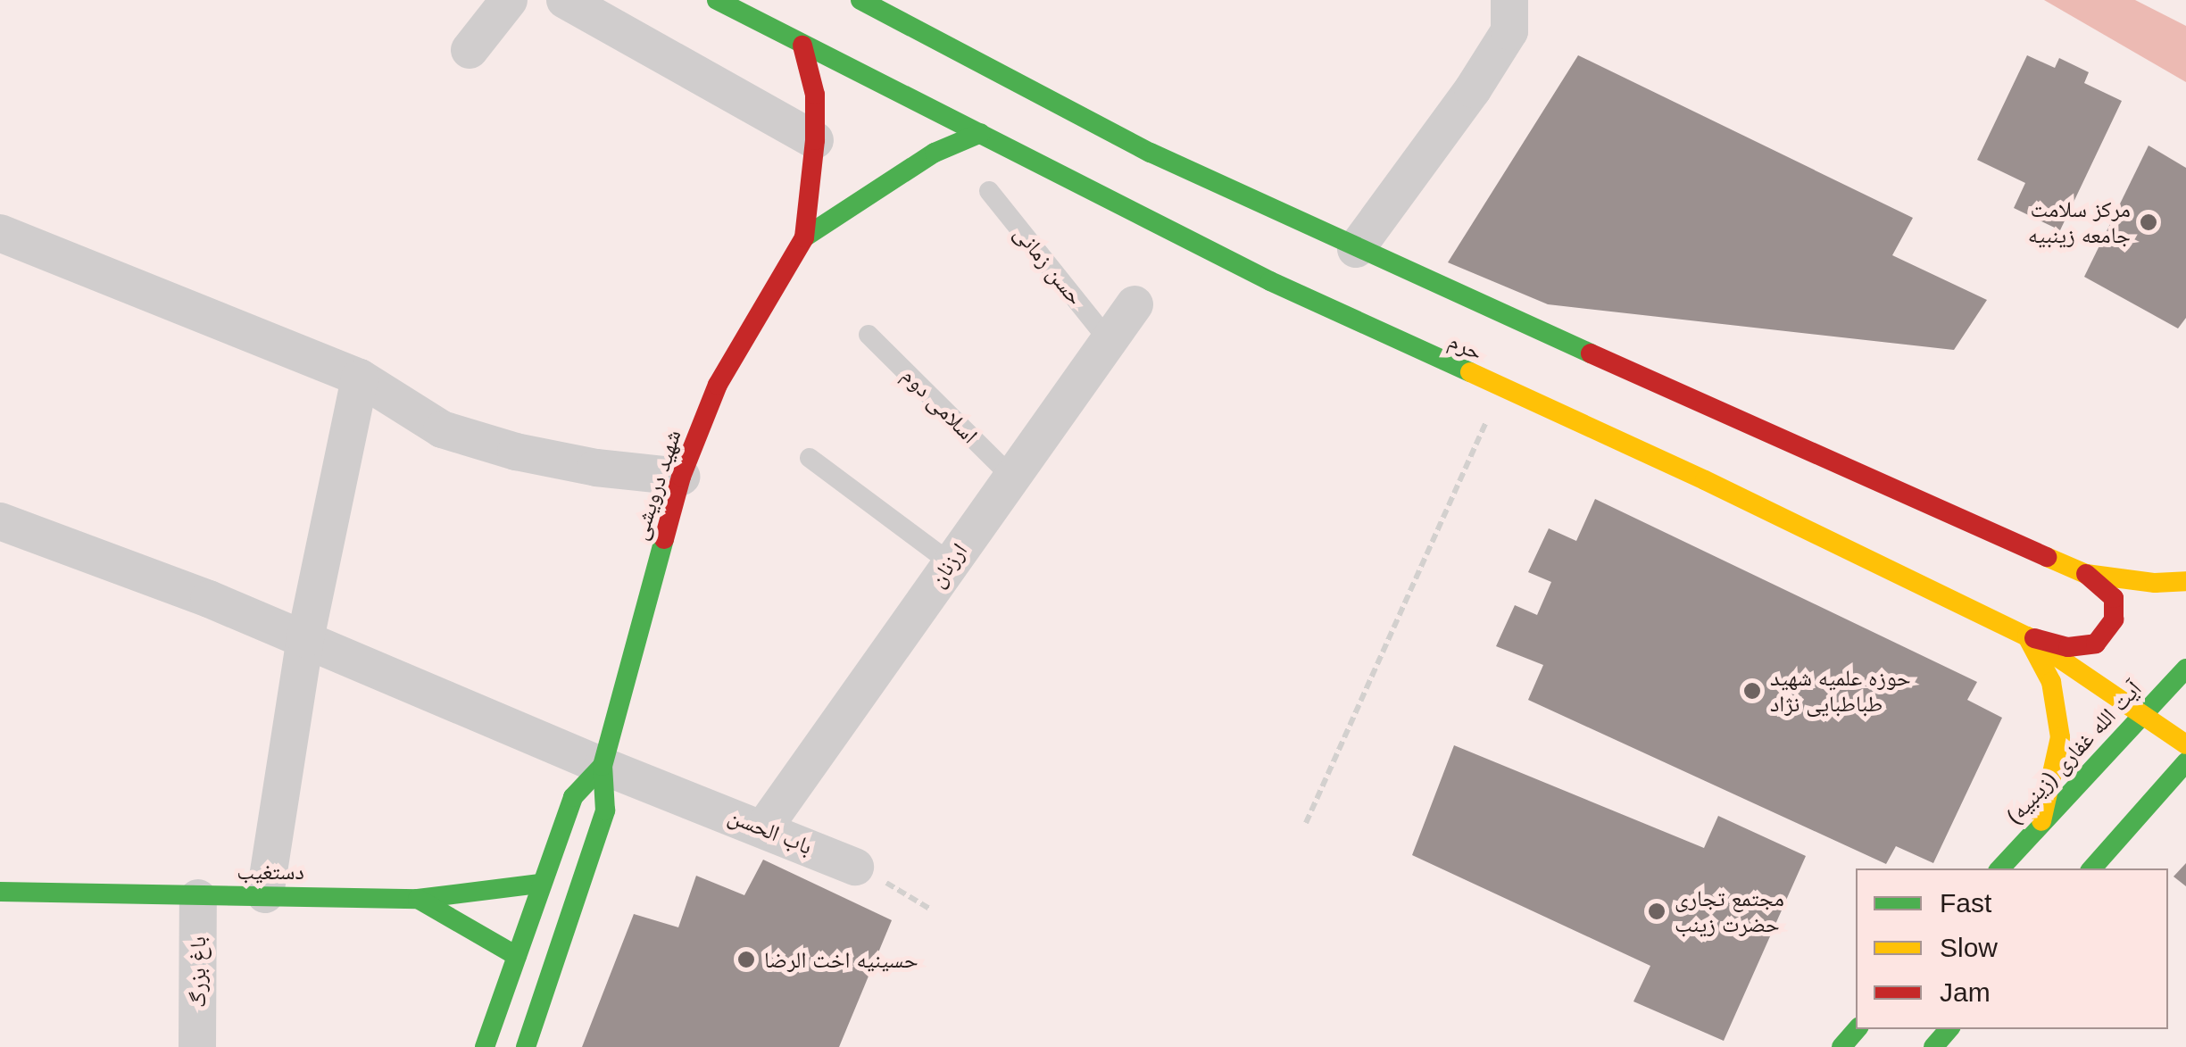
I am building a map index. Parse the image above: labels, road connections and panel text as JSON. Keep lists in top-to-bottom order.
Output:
{
  "streets": {
    "street": [
      "حرم",
      "شهید درویشی",
      "ارزنان",
      "آیت الله غفاری (زینبیه)",
      "باب الحسن",
      "دستغیب",
      "باغ بزرگ"
    ],
    "lane": ["حسن زمانی", "اسلامی دوم"]
  },
  "crossings": [
    ["حسن زمانی", "ارزنان"],
    ["حرم", "شهید درویشی"],
    ["اسلامی دوم", "ارزنان"],
    ["شهید درویشی", "باب الحسن"],
    ["شهید درویشی", "دستغیب"],
    ["ارزنان", "باب الحسن"],
    ["دستغیب", "باغ بزرگ"]
  ],
  "places": [
    "مرکز سلامت جامعه زینبیه",
    "حوزه علمیه شهید طباطبایی نژاد",
    "مجتمع تجاری حضرت زینب",
    "حسینیه اخت الرضا"
  ],
  "legend": ["Fast", "Slow", "Jam"]
}
